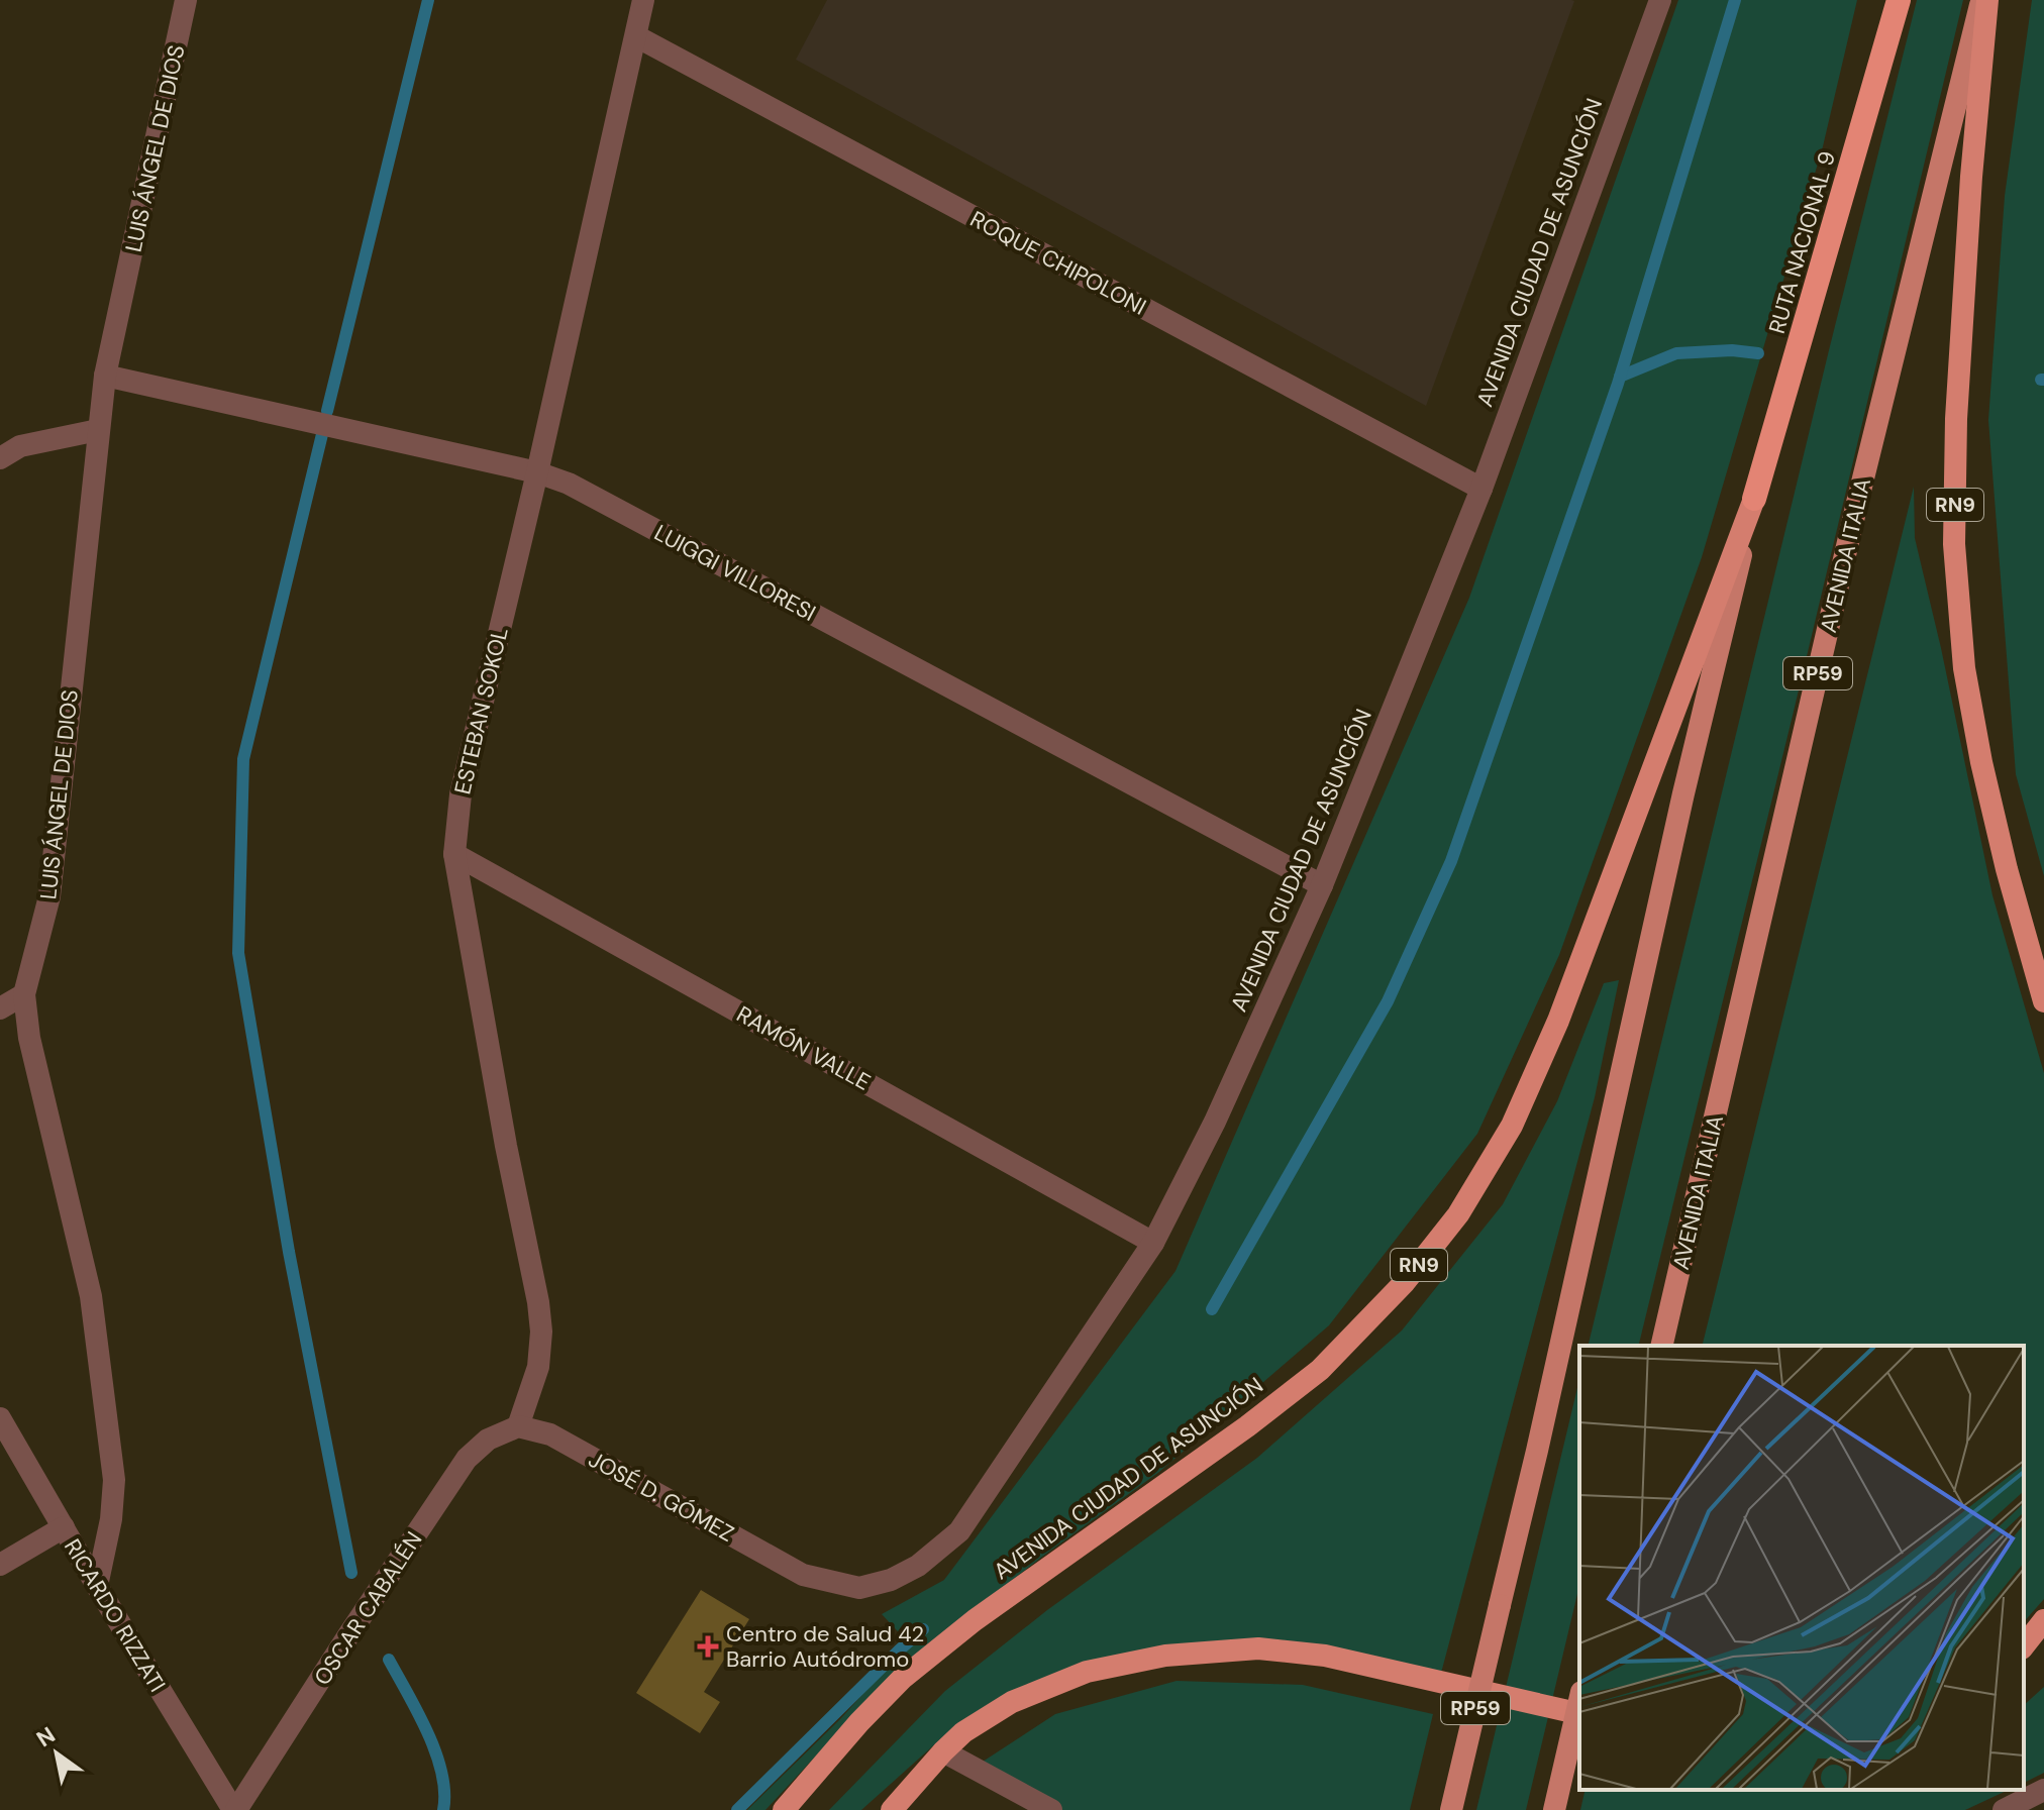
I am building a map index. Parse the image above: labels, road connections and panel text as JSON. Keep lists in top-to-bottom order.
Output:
{
  "streets": {
    "highway": ["RUTA NACIONAL 9", "AVENIDA CIUDAD DE ASUNCIÓN", "RN9"],
    "main road": ["AVENIDA ITALIA", "RP59"],
    "street": [
      "LUIS ÁNGEL DE DIOS",
      "ROQUE CHIPOLONI",
      "LUIGGI VILLORESI",
      "ESTEBAN SOKOL",
      "RAMÓN VALLE",
      "JOSÉ D. GÓMEZ",
      "OSCAR CABALÉN",
      "RICARDO RIZZATI"
    ]
  },
  "crossings": [
    ["LUIS ÁNGEL DE DIOS", "LUIGGI VILLORESI"],
    ["LUIS ÁNGEL DE DIOS", "RICARDO RIZZATI"],
    ["RUTA NACIONAL 9", "AVENIDA CIUDAD DE ASUNCIÓN"],
    ["RUTA NACIONAL 9", "RP59"],
    ["AVENIDA CIUDAD DE ASUNCIÓN", "ROQUE CHIPOLONI"],
    ["AVENIDA CIUDAD DE ASUNCIÓN", "LUIGGI VILLORESI"],
    ["AVENIDA CIUDAD DE ASUNCIÓN", "RP59"],
    ["AVENIDA CIUDAD DE ASUNCIÓN", "RAMÓN VALLE"],
    ["AVENIDA CIUDAD DE ASUNCIÓN", "JOSÉ D. GÓMEZ"],
    ["ROQUE CHIPOLONI", "ESTEBAN SOKOL"],
    ["RN9", "AVENIDA ITALIA"],
    ["LUIGGI VILLORESI", "ESTEBAN SOKOL"],
    ["ESTEBAN SOKOL", "RAMÓN VALLE"],
    ["ESTEBAN SOKOL", "JOSÉ D. GÓMEZ"],
    ["ESTEBAN SOKOL", "OSCAR CABALÉN"],
    ["JOSÉ D. GÓMEZ", "OSCAR CABALÉN"],
    ["OSCAR CABALÉN", "RICARDO RIZZATI"]
  ],
  "places": {
    "health": ["Centro de Salud 42 Barrio Autódromo"]
  },
  "north": "top left"
}
